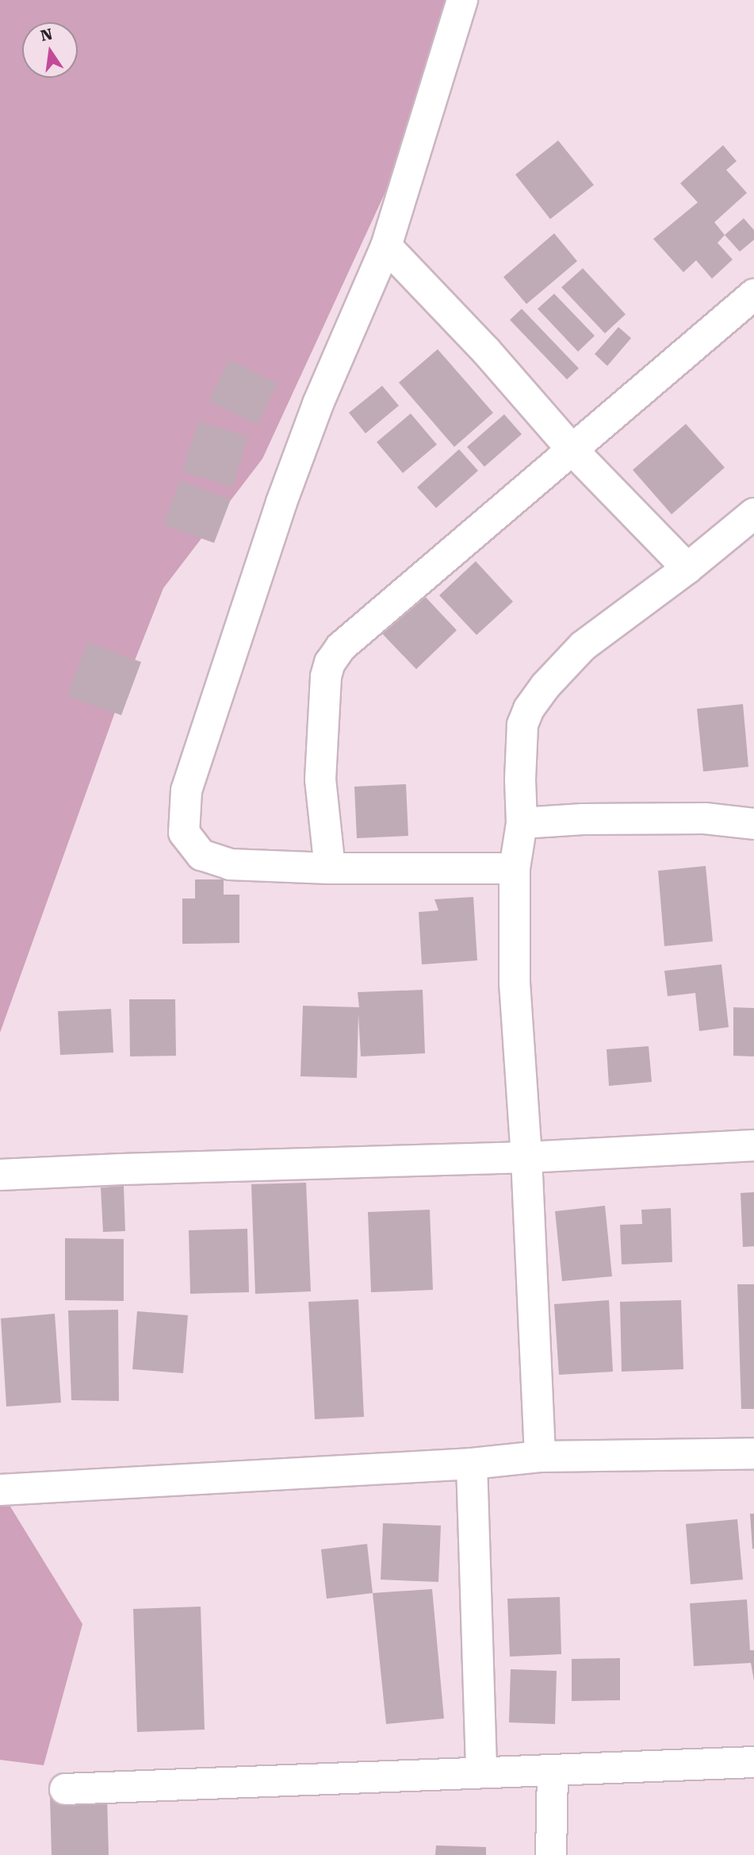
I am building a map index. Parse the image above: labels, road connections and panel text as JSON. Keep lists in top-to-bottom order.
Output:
{
  "north": "top"
}
